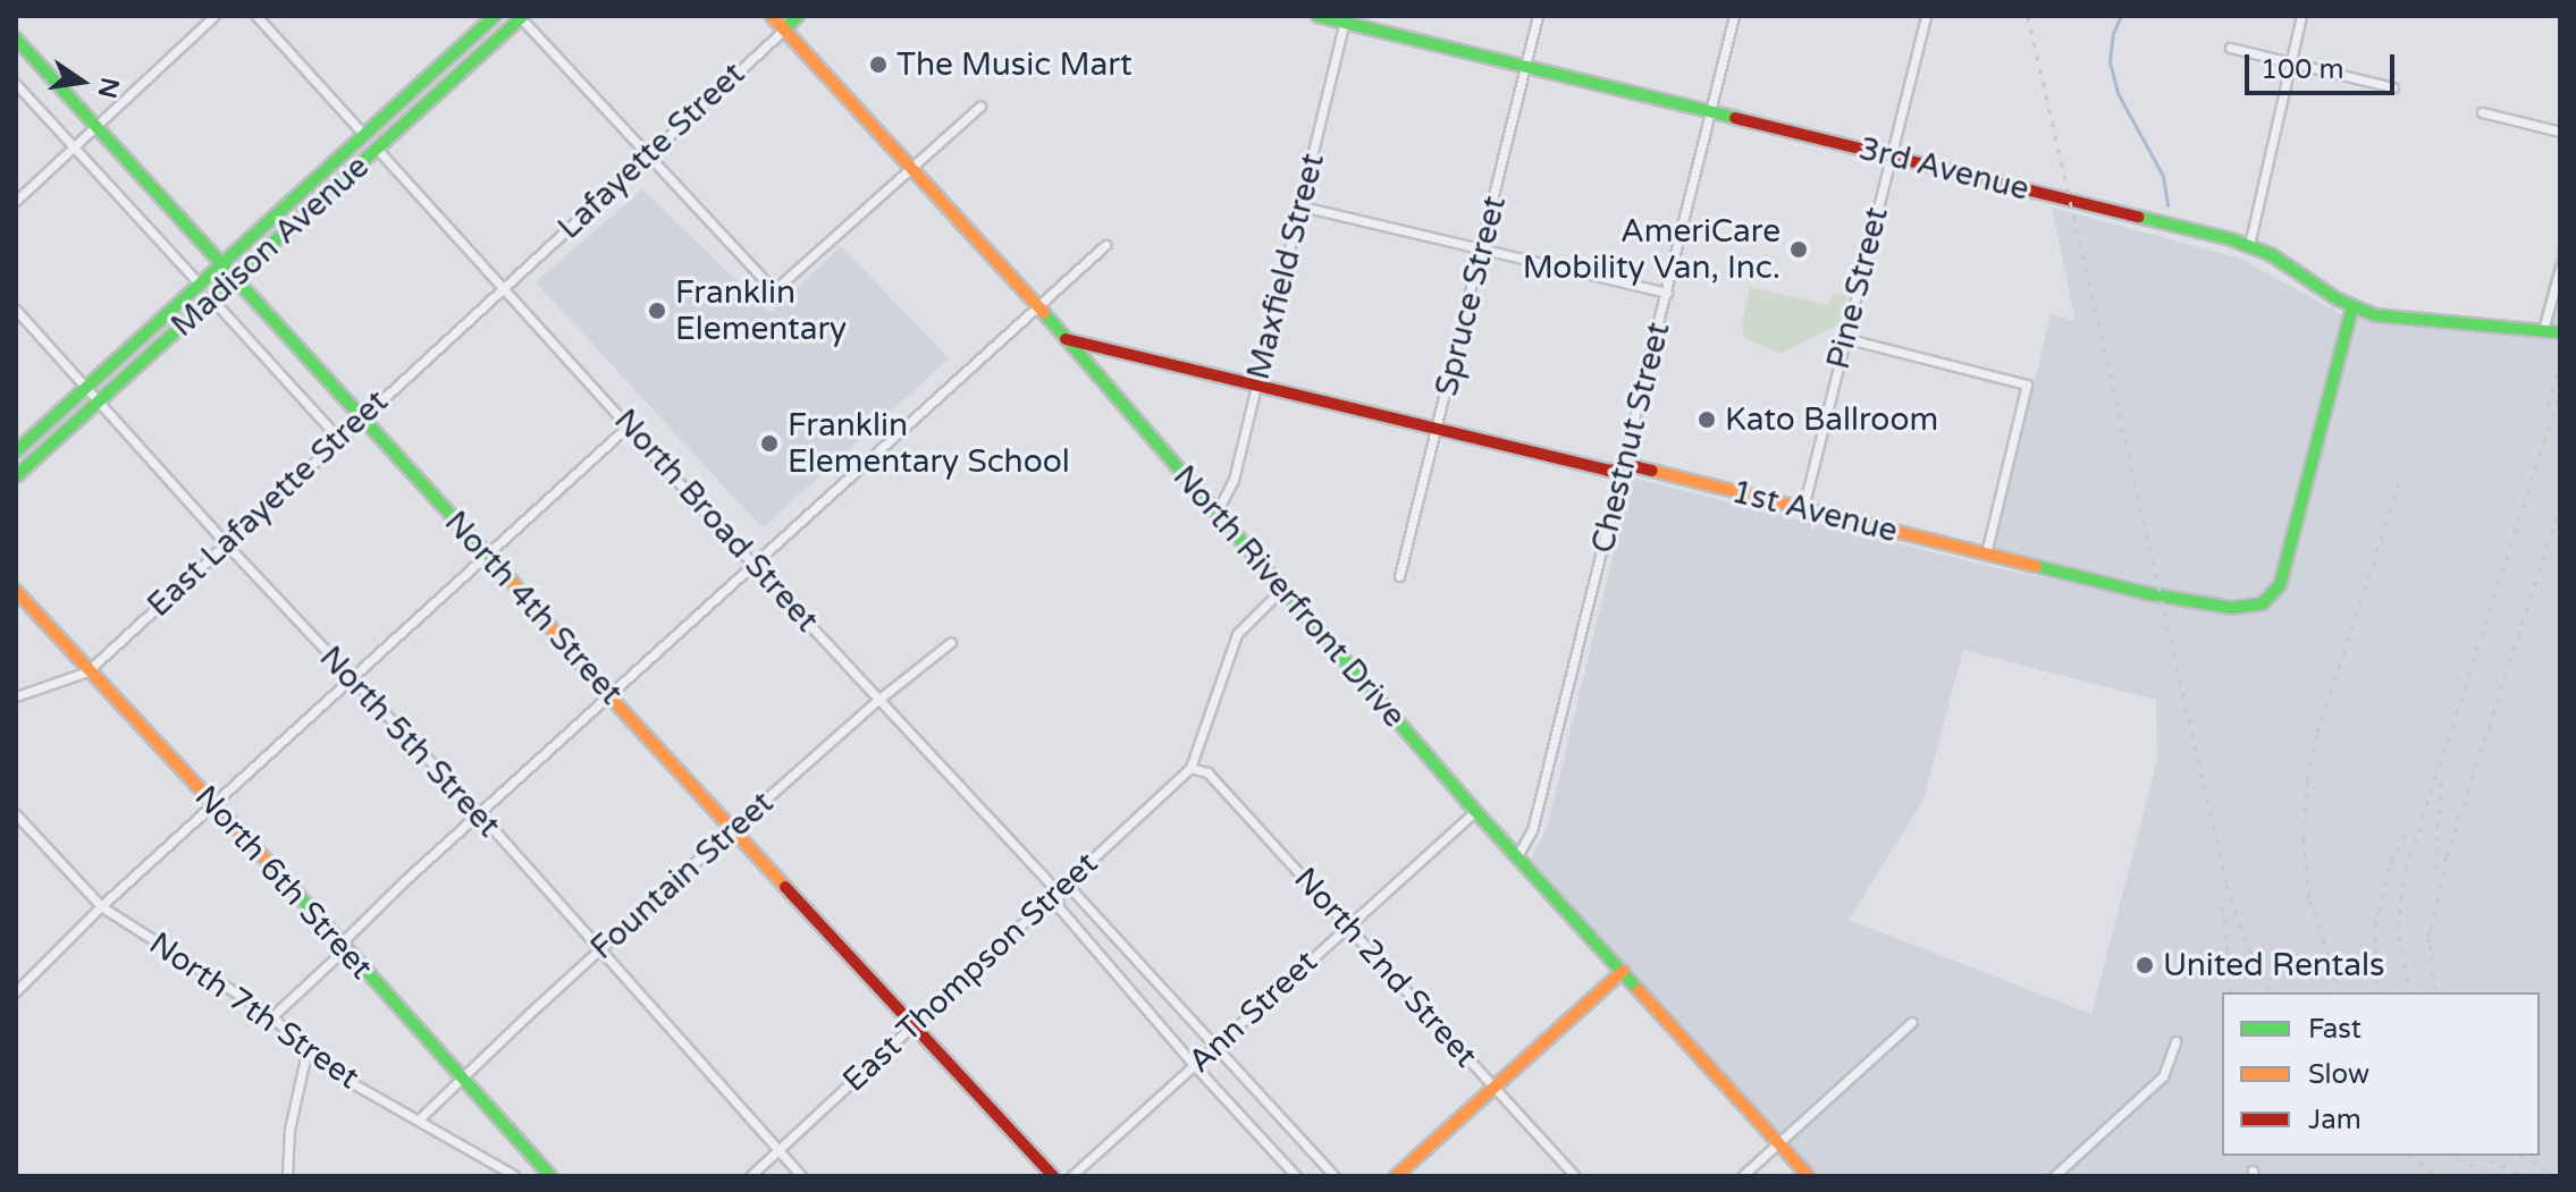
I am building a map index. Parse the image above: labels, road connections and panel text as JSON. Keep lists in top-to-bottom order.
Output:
{
  "streets": {
    "street": [
      "Lafayette Street",
      "3rd Avenue",
      "Madison Avenue",
      "Maxfield Street",
      "Pine Street",
      "Spruce Street",
      "Chestnut Street",
      "East Lafayette Street",
      "1st Avenue",
      "North Broad Street",
      "North Riverfront Drive",
      "North 4th Street",
      "North 5th Street",
      "Fountain Street",
      "North 6th Street",
      "North 2nd Street",
      "East Thompson Street",
      "North 7th Street",
      "Ann Street"
    ]
  },
  "crossings": [
    ["Lafayette Street", "East Lafayette Street"],
    ["Lafayette Street", "North Broad Street"],
    ["Lafayette Street", "North Riverfront Drive"],
    ["3rd Avenue", "Maxfield Street"],
    ["3rd Avenue", "Pine Street"],
    ["3rd Avenue", "Spruce Street"],
    ["3rd Avenue", "Chestnut Street"],
    ["3rd Avenue", "1st Avenue"],
    ["Madison Avenue", "North Broad Street"],
    ["Madison Avenue", "North 4th Street"],
    ["Madison Avenue", "North 5th Street"],
    ["Maxfield Street", "1st Avenue"],
    ["Maxfield Street", "North Riverfront Drive"],
    ["Pine Street", "1st Avenue"],
    ["Spruce Street", "1st Avenue"],
    ["Chestnut Street", "1st Avenue"],
    ["Chestnut Street", "North Riverfront Drive"],
    ["East Lafayette Street", "North Broad Street"],
    ["East Lafayette Street", "North 4th Street"],
    ["East Lafayette Street", "North 5th Street"],
    ["East Lafayette Street", "North 6th Street"],
    ["1st Avenue", "North Riverfront Drive"],
    ["North Broad Street", "Fountain Street"],
    ["North Broad Street", "East Thompson Street"],
    ["North Broad Street", "Ann Street"],
    ["North Riverfront Drive", "Ann Street"],
    ["North 4th Street", "Fountain Street"],
    ["North 4th Street", "East Thompson Street"],
    ["North 5th Street", "Fountain Street"],
    ["North 5th Street", "East Thompson Street"],
    ["Fountain Street", "North 6th Street"],
    ["Fountain Street", "North 7th Street"],
    ["North 2nd Street", "East Thompson Street"],
    ["North 2nd Street", "Ann Street"]
  ],
  "places": [
    "The Music Mart",
    "AmeriCare Mobility Van, Inc.",
    "Franklin Elementary",
    "Kato Ballroom",
    "Franklin Elementary School",
    "United Rentals"
  ],
  "legend": ["Fast", "Slow", "Jam"],
  "scale_bar": "100 m",
  "north": "right"
}
